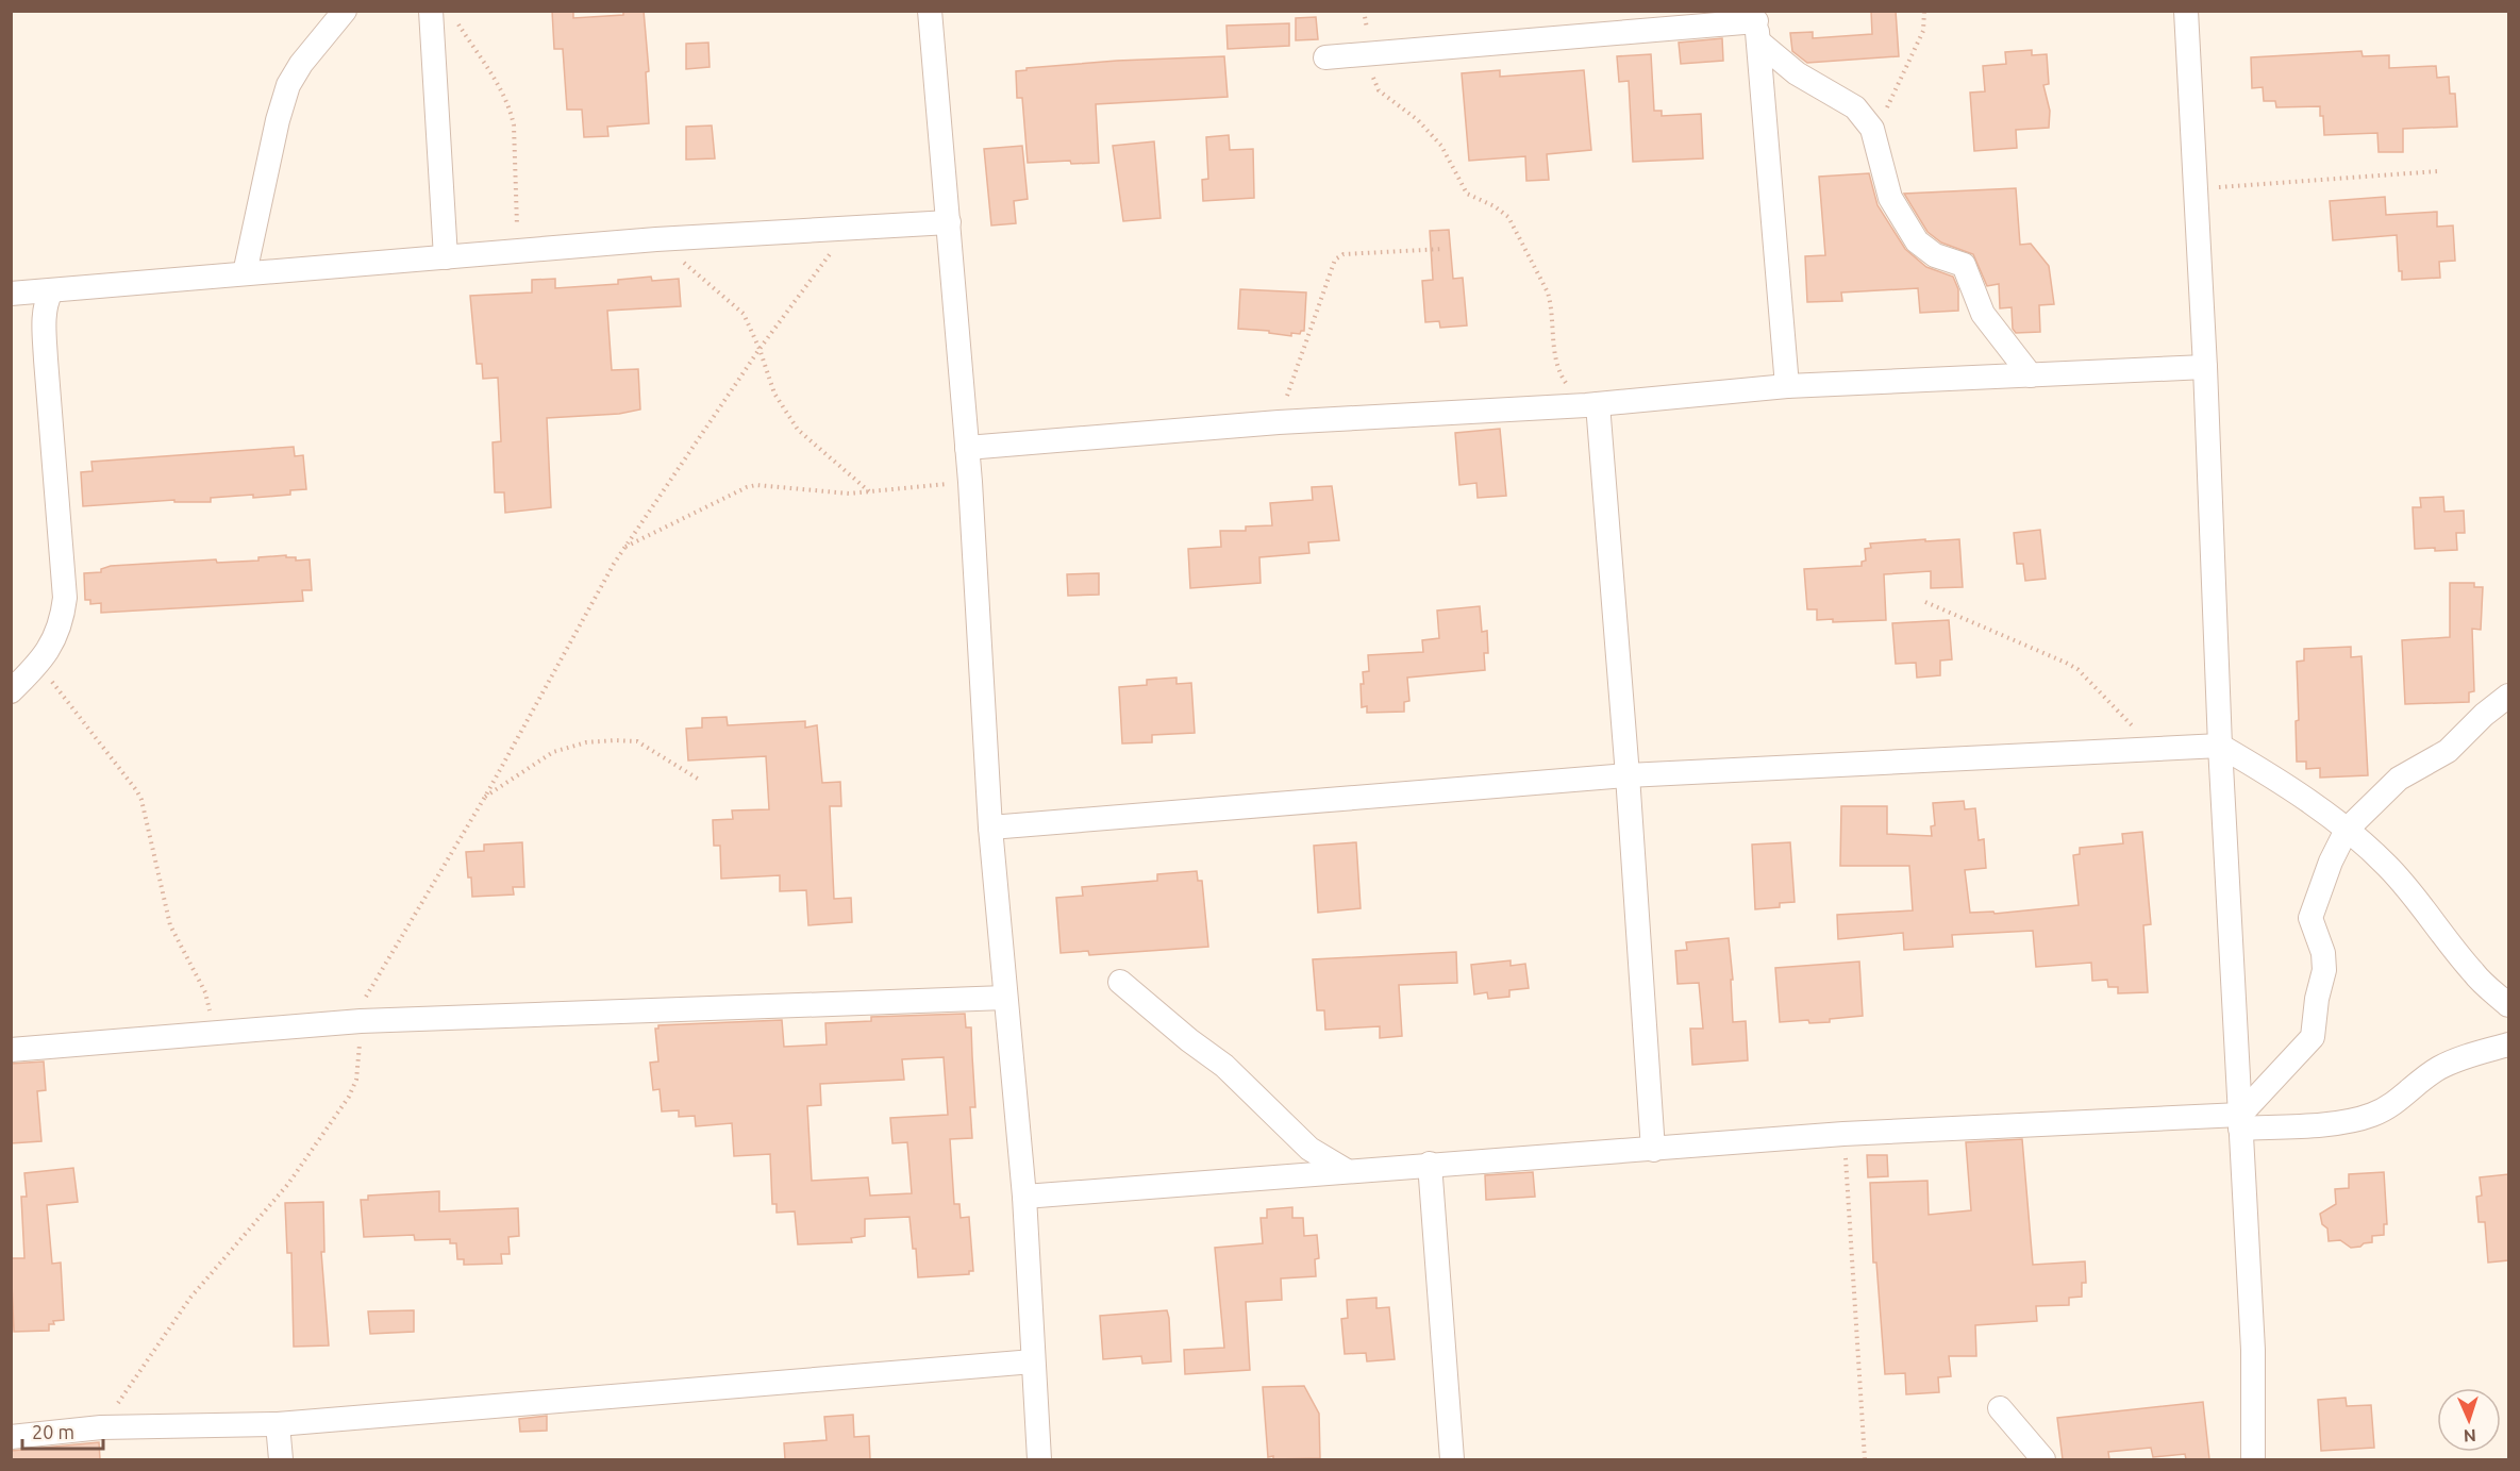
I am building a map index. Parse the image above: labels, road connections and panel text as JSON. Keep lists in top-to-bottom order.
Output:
{
  "scale_bar": "20 m",
  "north": "bottom"
}
